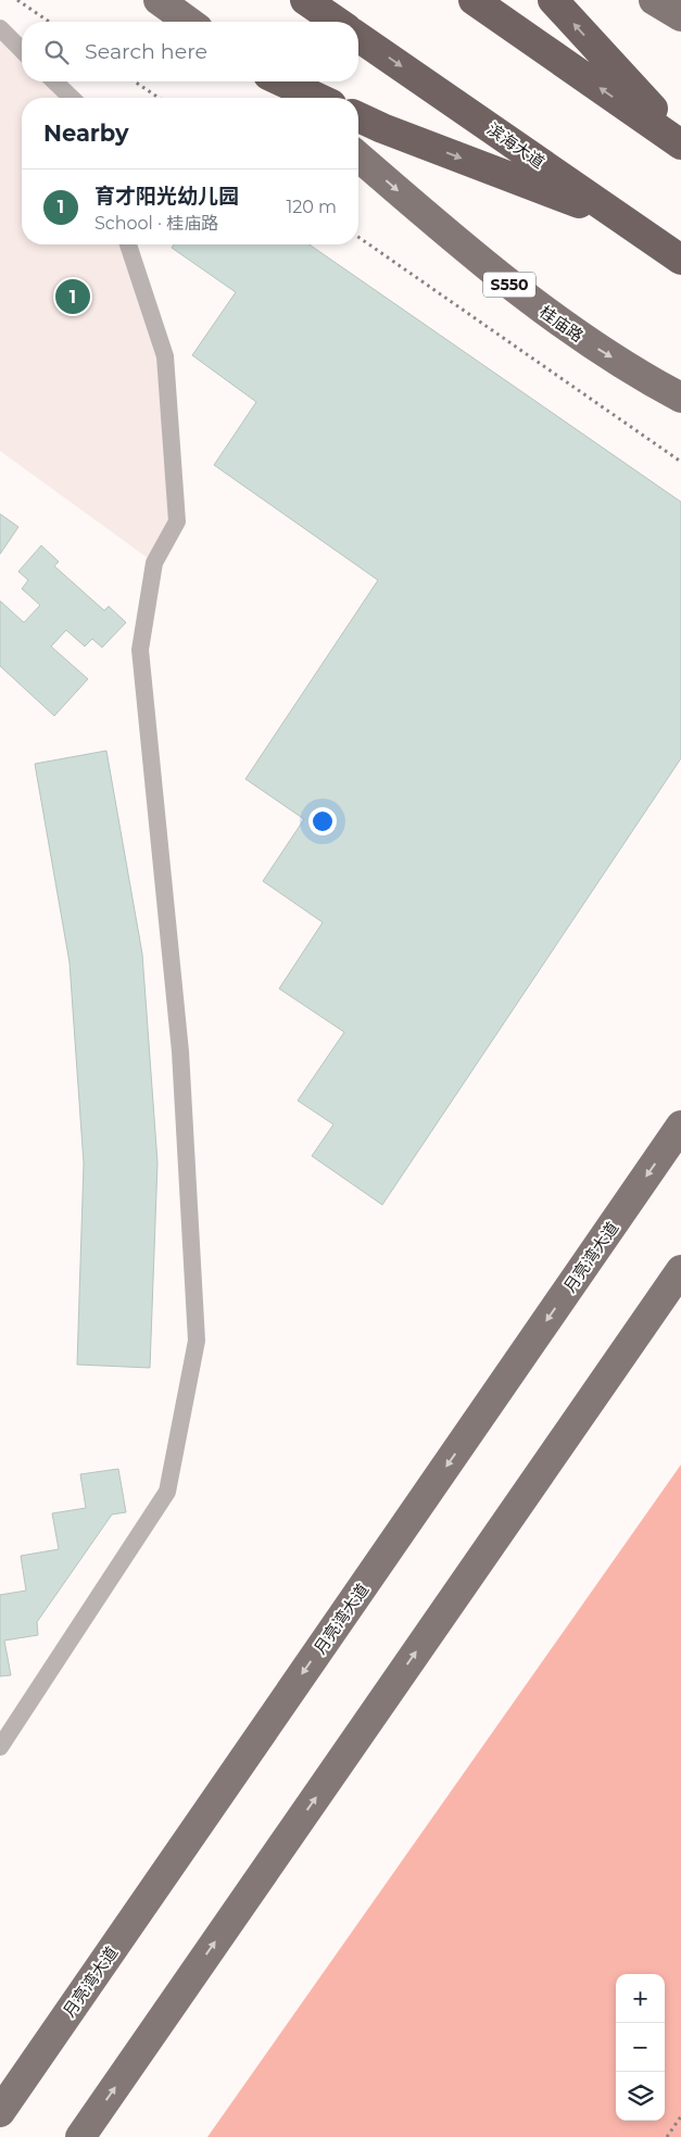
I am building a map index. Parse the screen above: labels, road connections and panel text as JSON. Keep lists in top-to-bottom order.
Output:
{
  "streets": {
    "highway": ["滨海大道"],
    "main road": ["S550", "桂庙路", "月亮湾大道"]
  },
  "one_way": ["桂庙路"],
  "page": {
    "search": "Search here",
    "heading": "Nearby",
    "list": [
      {
        "mark": "1",
        "name": "育才阳光幼儿园",
        "note": "School · 桂庙路",
        "value": "120 m"
      }
    ],
    "pins": "1",
    "map_buttons": ["+", "−"]
  }
}
